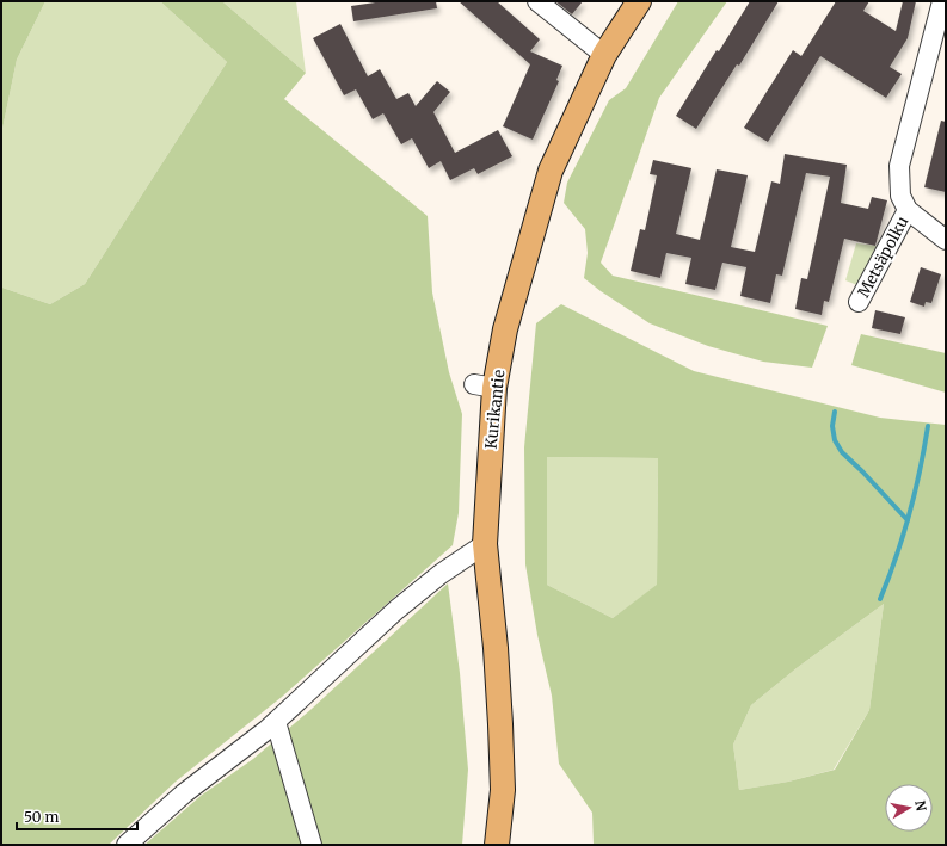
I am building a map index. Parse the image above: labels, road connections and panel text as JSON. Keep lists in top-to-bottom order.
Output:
{
  "streets": {
    "main road": ["Kurikantie"],
    "street": ["Metsäpolku"]
  },
  "scale_bar": "50 m",
  "north": "right"
}
